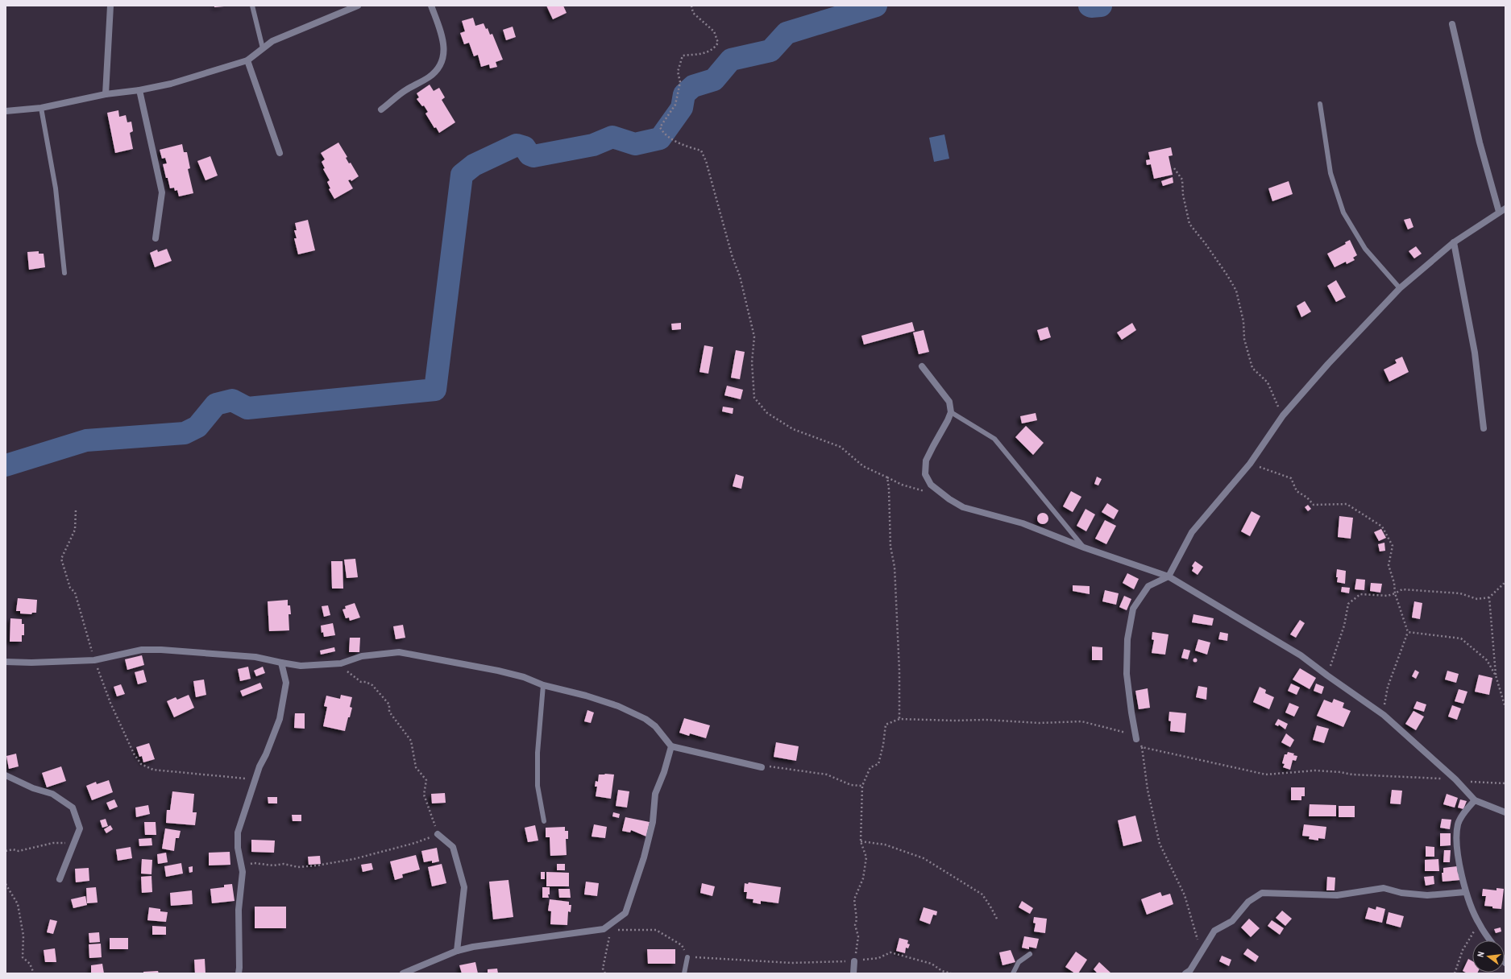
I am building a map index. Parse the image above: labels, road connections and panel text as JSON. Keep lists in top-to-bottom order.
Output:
{
  "north": "left"
}
